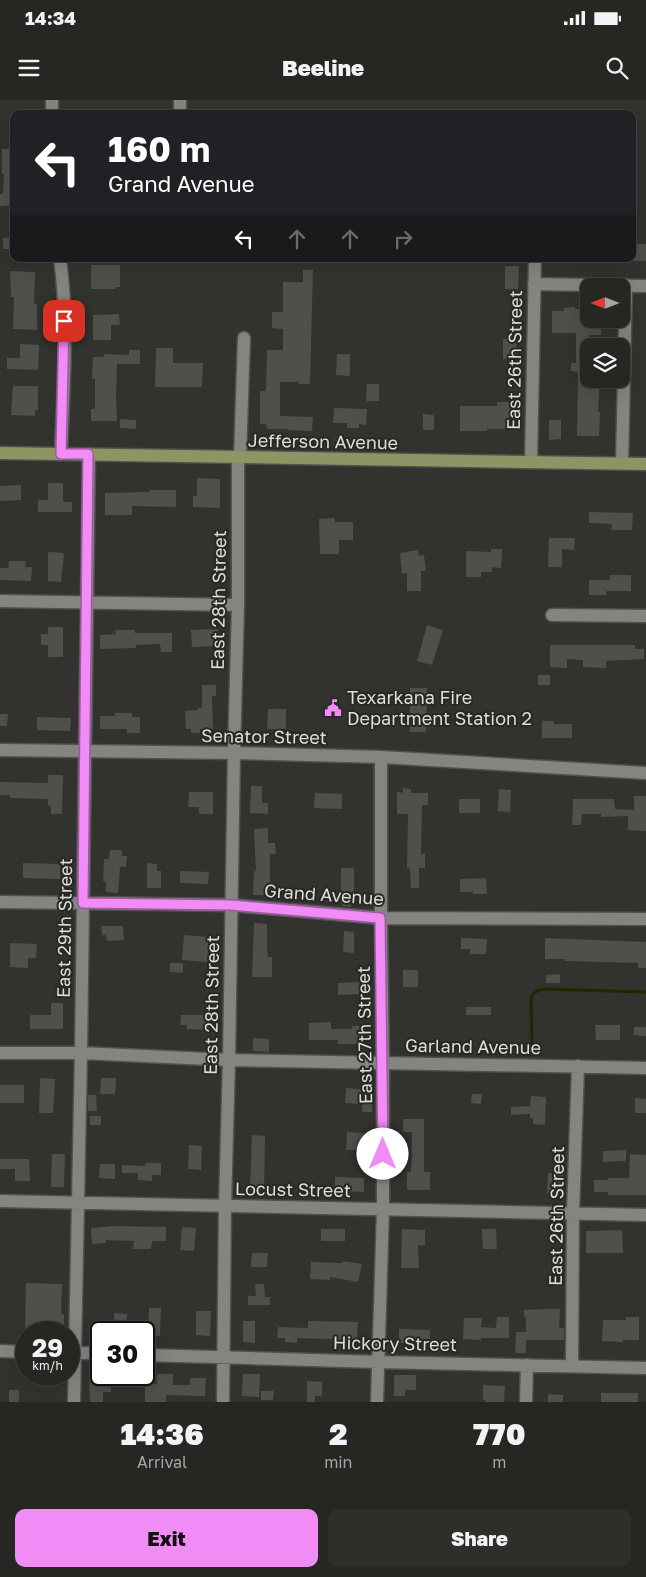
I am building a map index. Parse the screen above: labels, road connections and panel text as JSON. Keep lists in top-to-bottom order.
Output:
{
  "streets": {
    "main road": ["Jefferson Avenue"],
    "street": [
      "East 26th Street",
      "East 28th Street",
      "Senator Street",
      "Grand Avenue",
      "East 29th Street",
      "East 27th Street",
      "Garland Avenue",
      "Locust Street",
      "Hickory Street"
    ]
  },
  "crossings": [
    ["East 26th Street", "Jefferson Avenue"],
    ["East 26th Street", "Garland Avenue"],
    ["East 26th Street", "Locust Street"],
    ["East 26th Street", "Hickory Street"],
    ["Jefferson Avenue", "East 28th Street"],
    ["Jefferson Avenue", "East 29th Street"],
    ["East 28th Street", "Senator Street"],
    ["East 28th Street", "Grand Avenue"],
    ["East 28th Street", "Garland Avenue"],
    ["East 28th Street", "Locust Street"],
    ["East 28th Street", "Hickory Street"],
    ["Senator Street", "East 29th Street"],
    ["Senator Street", "East 27th Street"],
    ["Grand Avenue", "East 29th Street"],
    ["Grand Avenue", "East 27th Street"],
    ["East 29th Street", "Garland Avenue"],
    ["East 29th Street", "Locust Street"],
    ["East 27th Street", "Garland Avenue"],
    ["East 27th Street", "Locust Street"],
    ["East 27th Street", "Hickory Street"]
  ],
  "places": {
    "public building": ["Texarkana Fire Department Station 2"]
  },
  "north": "left",
  "page": {
    "status": "14:34",
    "header": "Beeline",
    "turn": ["160 m", "Grand Avenue"],
    "speed": "29 km/h",
    "limit": "30",
    "eta": [
      "14:36",
      "Arrival",
      "2",
      "min",
      "770",
      "m"
    ],
    "buttons": ["Exit", "Share"]
  }
}
